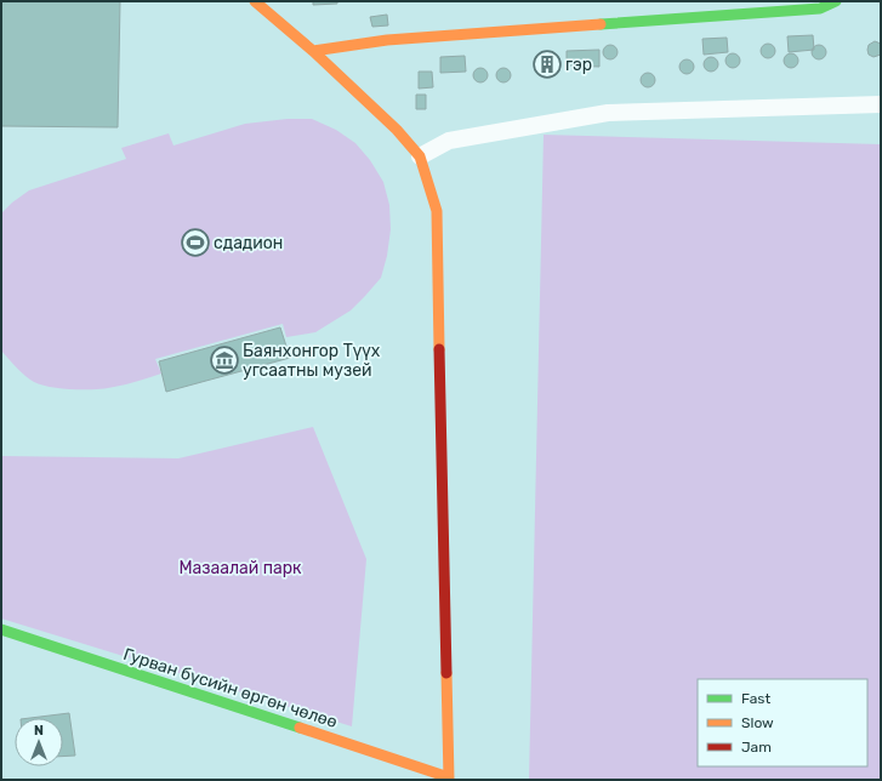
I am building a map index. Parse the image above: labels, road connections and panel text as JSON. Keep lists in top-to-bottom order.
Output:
{
  "streets": {
    "street": ["Гурван бүсийн өргөн чөлөө"]
  },
  "parks": ["Мазаалай парк"],
  "places": {
    "building": ["гэр"],
    "sports": ["сдадион"],
    "museum": ["Баянхонгор Түүх угсаатны музей"]
  },
  "legend": ["Fast", "Slow", "Jam"],
  "north": "top"
}
